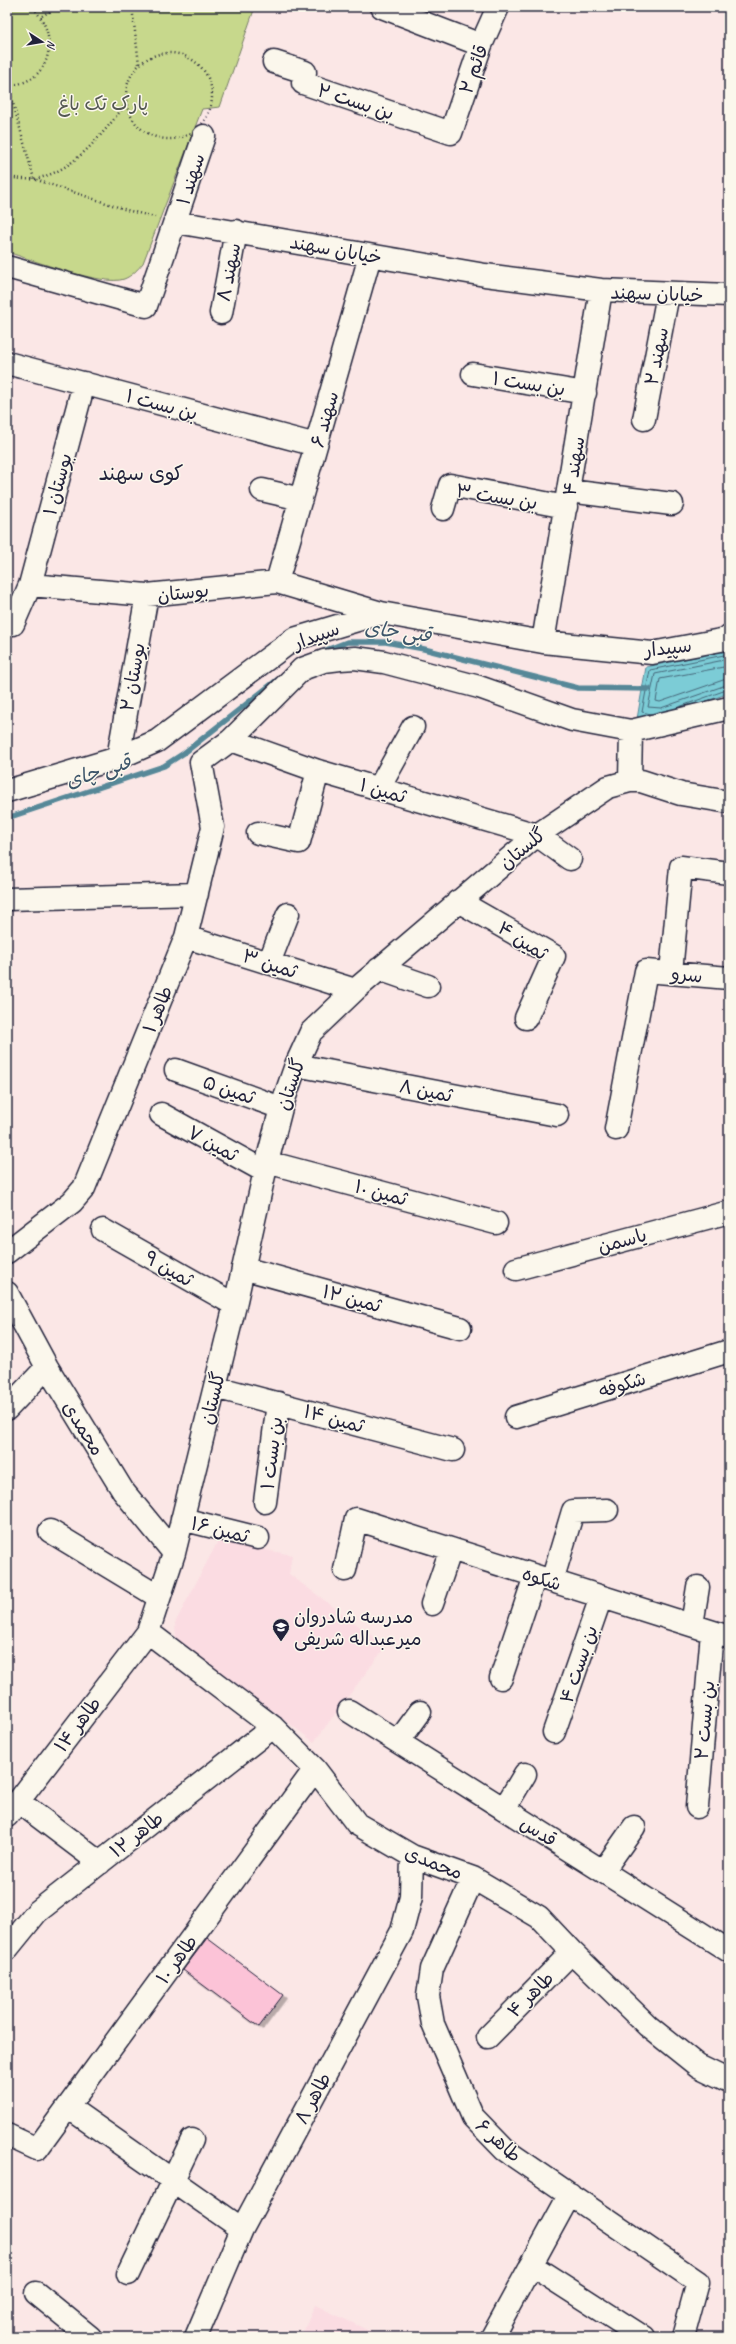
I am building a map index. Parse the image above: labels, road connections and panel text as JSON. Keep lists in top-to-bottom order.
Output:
{
  "streets": {
    "street": [
      "قائم ۲",
      "بن بست ۲",
      "سهند ۱",
      "خیابان سهند",
      "سهند ۸",
      "سهند ۲",
      "بن بست ۱",
      "سهند ۶",
      "سهند ۴",
      "بوستان ۱",
      "بن بست ۳",
      "بوستان",
      "سپیدار",
      "بوستان ۲",
      "ثمین ۱",
      "گلستان",
      "ثمین ۴",
      "ثمین ۳",
      "سرو",
      "طاهر ۱",
      "ثمین ۵",
      "ثمین ۸",
      "ثمین ۷",
      "ثمین ۱۰",
      "یاسمن",
      "ثمین ۹",
      "ثمین ۱۲",
      "شکوفه",
      "ثمین ۱۴",
      "محمدی",
      "ثمین ۱۶",
      "شکوه",
      "بن بست ۴",
      "طاهر ۱۴",
      "قدس",
      "طاهر ۱۲",
      "طاهر ۱۰",
      "طاهر ۴",
      "طاهر ۸",
      "طاهر ۶"
    ]
  },
  "crossings": [
    ["قائم ۲", "بن بست ۲"],
    ["بن بست ۲", "شکوه"],
    ["سهند ۱", "خیابان سهند"],
    ["خیابان سهند", "سهند ۸"],
    ["خیابان سهند", "سهند ۲"],
    ["خیابان سهند", "سهند ۶"],
    ["خیابان سهند", "سهند ۴"],
    ["بن بست ۱", "سهند ۶"],
    ["بن بست ۱", "سهند ۴"],
    ["بن بست ۱", "بوستان ۱"],
    ["بن بست ۱", "ثمین ۱۴"],
    ["سهند ۶", "بوستان"],
    ["سهند ۴", "بن بست ۳"],
    ["سهند ۴", "سپیدار"],
    ["بوستان ۱", "بوستان"],
    ["بوستان", "سپیدار"],
    ["بوستان", "بوستان ۲"],
    ["سپیدار", "بوستان ۲"],
    ["ثمین ۱", "گلستان"],
    ["ثمین ۱", "طاهر ۱"],
    ["گلستان", "ثمین ۴"],
    ["گلستان", "ثمین ۳"],
    ["گلستان", "ثمین ۵"],
    ["گلستان", "ثمین ۸"],
    ["گلستان", "ثمین ۷"],
    ["گلستان", "ثمین ۱۰"],
    ["گلستان", "ثمین ۹"],
    ["گلستان", "ثمین ۱۲"],
    ["گلستان", "ثمین ۱۴"],
    ["گلستان", "محمدی"],
    ["گلستان", "ثمین ۱۶"],
    ["گلستان", "طاهر ۱۴"],
    ["ثمین ۳", "طاهر ۱"],
    ["ثمین ۷", "ثمین ۱۰"],
    ["محمدی", "طاهر ۱۴"],
    ["محمدی", "طاهر ۱۲"],
    ["محمدی", "طاهر ۱۰"],
    ["محمدی", "طاهر ۴"],
    ["محمدی", "طاهر ۸"],
    ["محمدی", "طاهر ۶"],
    ["شکوه", "بن بست ۴"]
  ],
  "districts": ["کوی سهند"],
  "water": ["قبی چای"],
  "parks": ["پارک تک باغ"],
  "places": {
    "school or university": ["مدرسه شادروان میرعبداله شریفی"]
  },
  "north": "right"
}
